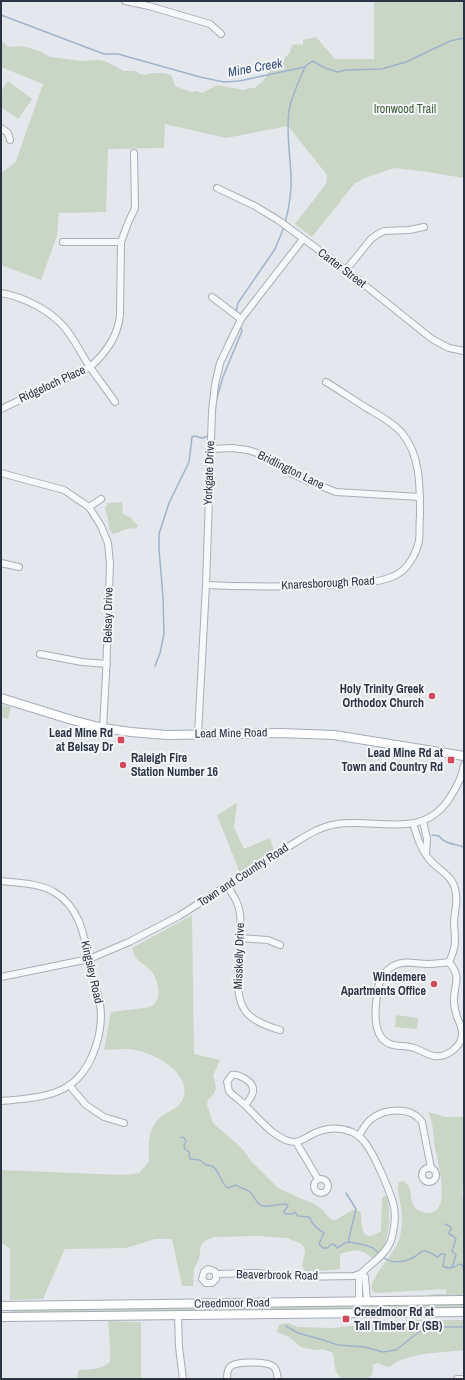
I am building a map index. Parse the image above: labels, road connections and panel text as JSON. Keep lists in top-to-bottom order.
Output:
{
  "streets": {
    "main road": ["Lead Mine Road", "Creedmoor Road"],
    "street": [
      "Carter Street",
      "Ridgeloch Place",
      "Bridlington Lane",
      "Yorkgate Drive",
      "Knaresborough Road",
      "Belsay Drive",
      "Town and Country Road",
      "Misskelly Drive",
      "Kingsley Road",
      "Beaverbrook Road"
    ]
  },
  "crossings": [
    ["Carter Street", "Yorkgate Drive"],
    ["Bridlington Lane", "Yorkgate Drive"],
    ["Bridlington Lane", "Knaresborough Road"],
    ["Yorkgate Drive", "Knaresborough Road"],
    ["Yorkgate Drive", "Lead Mine Road"],
    ["Belsay Drive", "Lead Mine Road"],
    ["Town and Country Road", "Misskelly Drive"],
    ["Town and Country Road", "Kingsley Road"]
  ],
  "water": ["Mine Creek"],
  "parks": ["Ironwood Trail"],
  "places": {
    "other": ["Holy Trinity Greek Orthodox Church", "Raleigh Fire Station Number 16", "Windemere Apartments Office"],
    "transit": ["Lead Mine Rd at Belsay Dr", "Lead Mine Rd at Town and Country Rd", "Creedmoor Rd at Tall Timber Dr (SB)"]
  }
}
